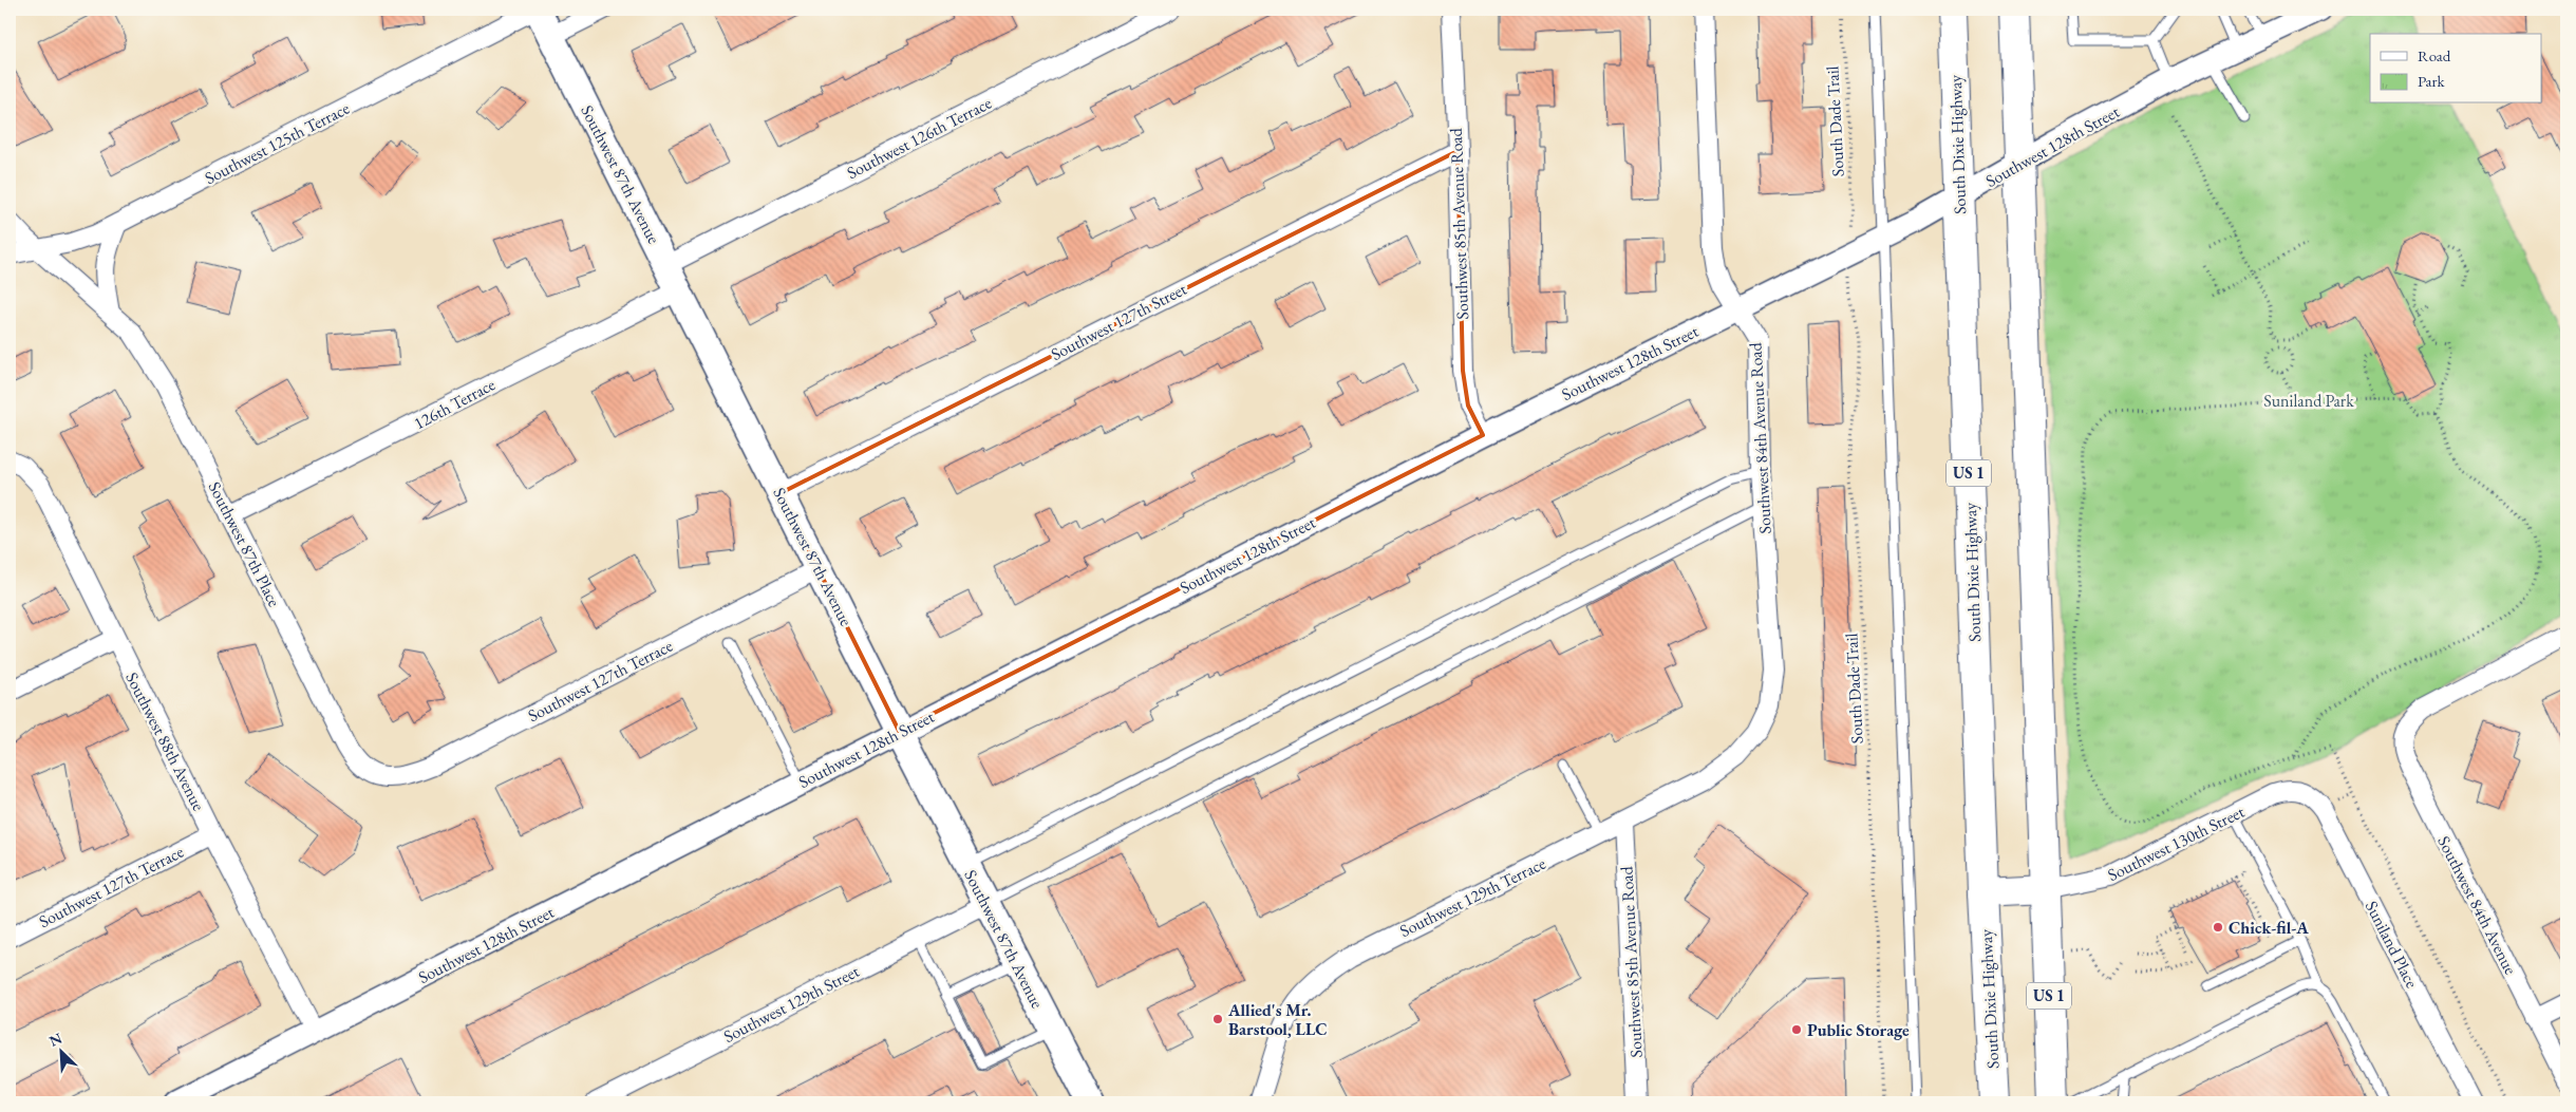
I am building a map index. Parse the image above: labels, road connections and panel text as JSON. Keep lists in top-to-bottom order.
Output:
{
  "streets": {
    "highway": ["South Dixie Highway", "US 1"],
    "main road": ["Southwest 87th Avenue"],
    "street": [
      "Southwest 126th Terrace",
      "Southwest 125th Terrace",
      "Southwest 128th Street",
      "Southwest 85th Avenue Road",
      "Southwest 127th Street",
      "126th Terrace",
      "Southwest 84th Avenue Road",
      "Southwest 87th Place",
      "Southwest 127th Terrace",
      "Southwest 88th Avenue",
      "Southwest 130th Street",
      "Southwest 129th Terrace",
      "Southwest 84th Avenue",
      "Suniland Place",
      "Southwest 129th Street"
    ],
    "path": ["South Dade Trail"]
  },
  "crossings": [
    ["Southwest 126th Terrace", "Southwest 87th Avenue"],
    ["Southwest 125th Terrace", "Southwest 87th Avenue"],
    ["Southwest 125th Terrace", "Southwest 87th Place"],
    ["South Dixie Highway", "Southwest 128th Street"],
    ["Southwest 128th Street", "Southwest 87th Avenue"],
    ["Southwest 128th Street", "Southwest 85th Avenue Road"],
    ["Southwest 128th Street", "Southwest 84th Avenue Road"],
    ["Southwest 128th Street", "US 1"],
    ["Southwest 128th Street", "Southwest 88th Avenue"],
    ["Southwest 87th Avenue", "Southwest 127th Street"],
    ["Southwest 87th Avenue", "126th Terrace"],
    ["Southwest 87th Avenue", "Southwest 127th Terrace"],
    ["Southwest 87th Avenue", "Southwest 129th Street"],
    ["Southwest 85th Avenue Road", "Southwest 127th Street"],
    ["Southwest 85th Avenue Road", "Southwest 129th Terrace"],
    ["126th Terrace", "Southwest 87th Place"],
    ["Southwest 84th Avenue Road", "Southwest 129th Terrace"],
    ["US 1", "Southwest 130th Street"],
    ["Southwest 87th Place", "Southwest 127th Terrace"],
    ["Southwest 127th Terrace", "Southwest 88th Avenue"],
    ["Southwest 130th Street", "Suniland Place"]
  ],
  "parks": ["Suniland Park"],
  "places": ["Chick-fil-A", "Allied's Mr. Barstool, LLC", "Public Storage"],
  "legend": ["Road", "Park"],
  "north": "top left"
}
